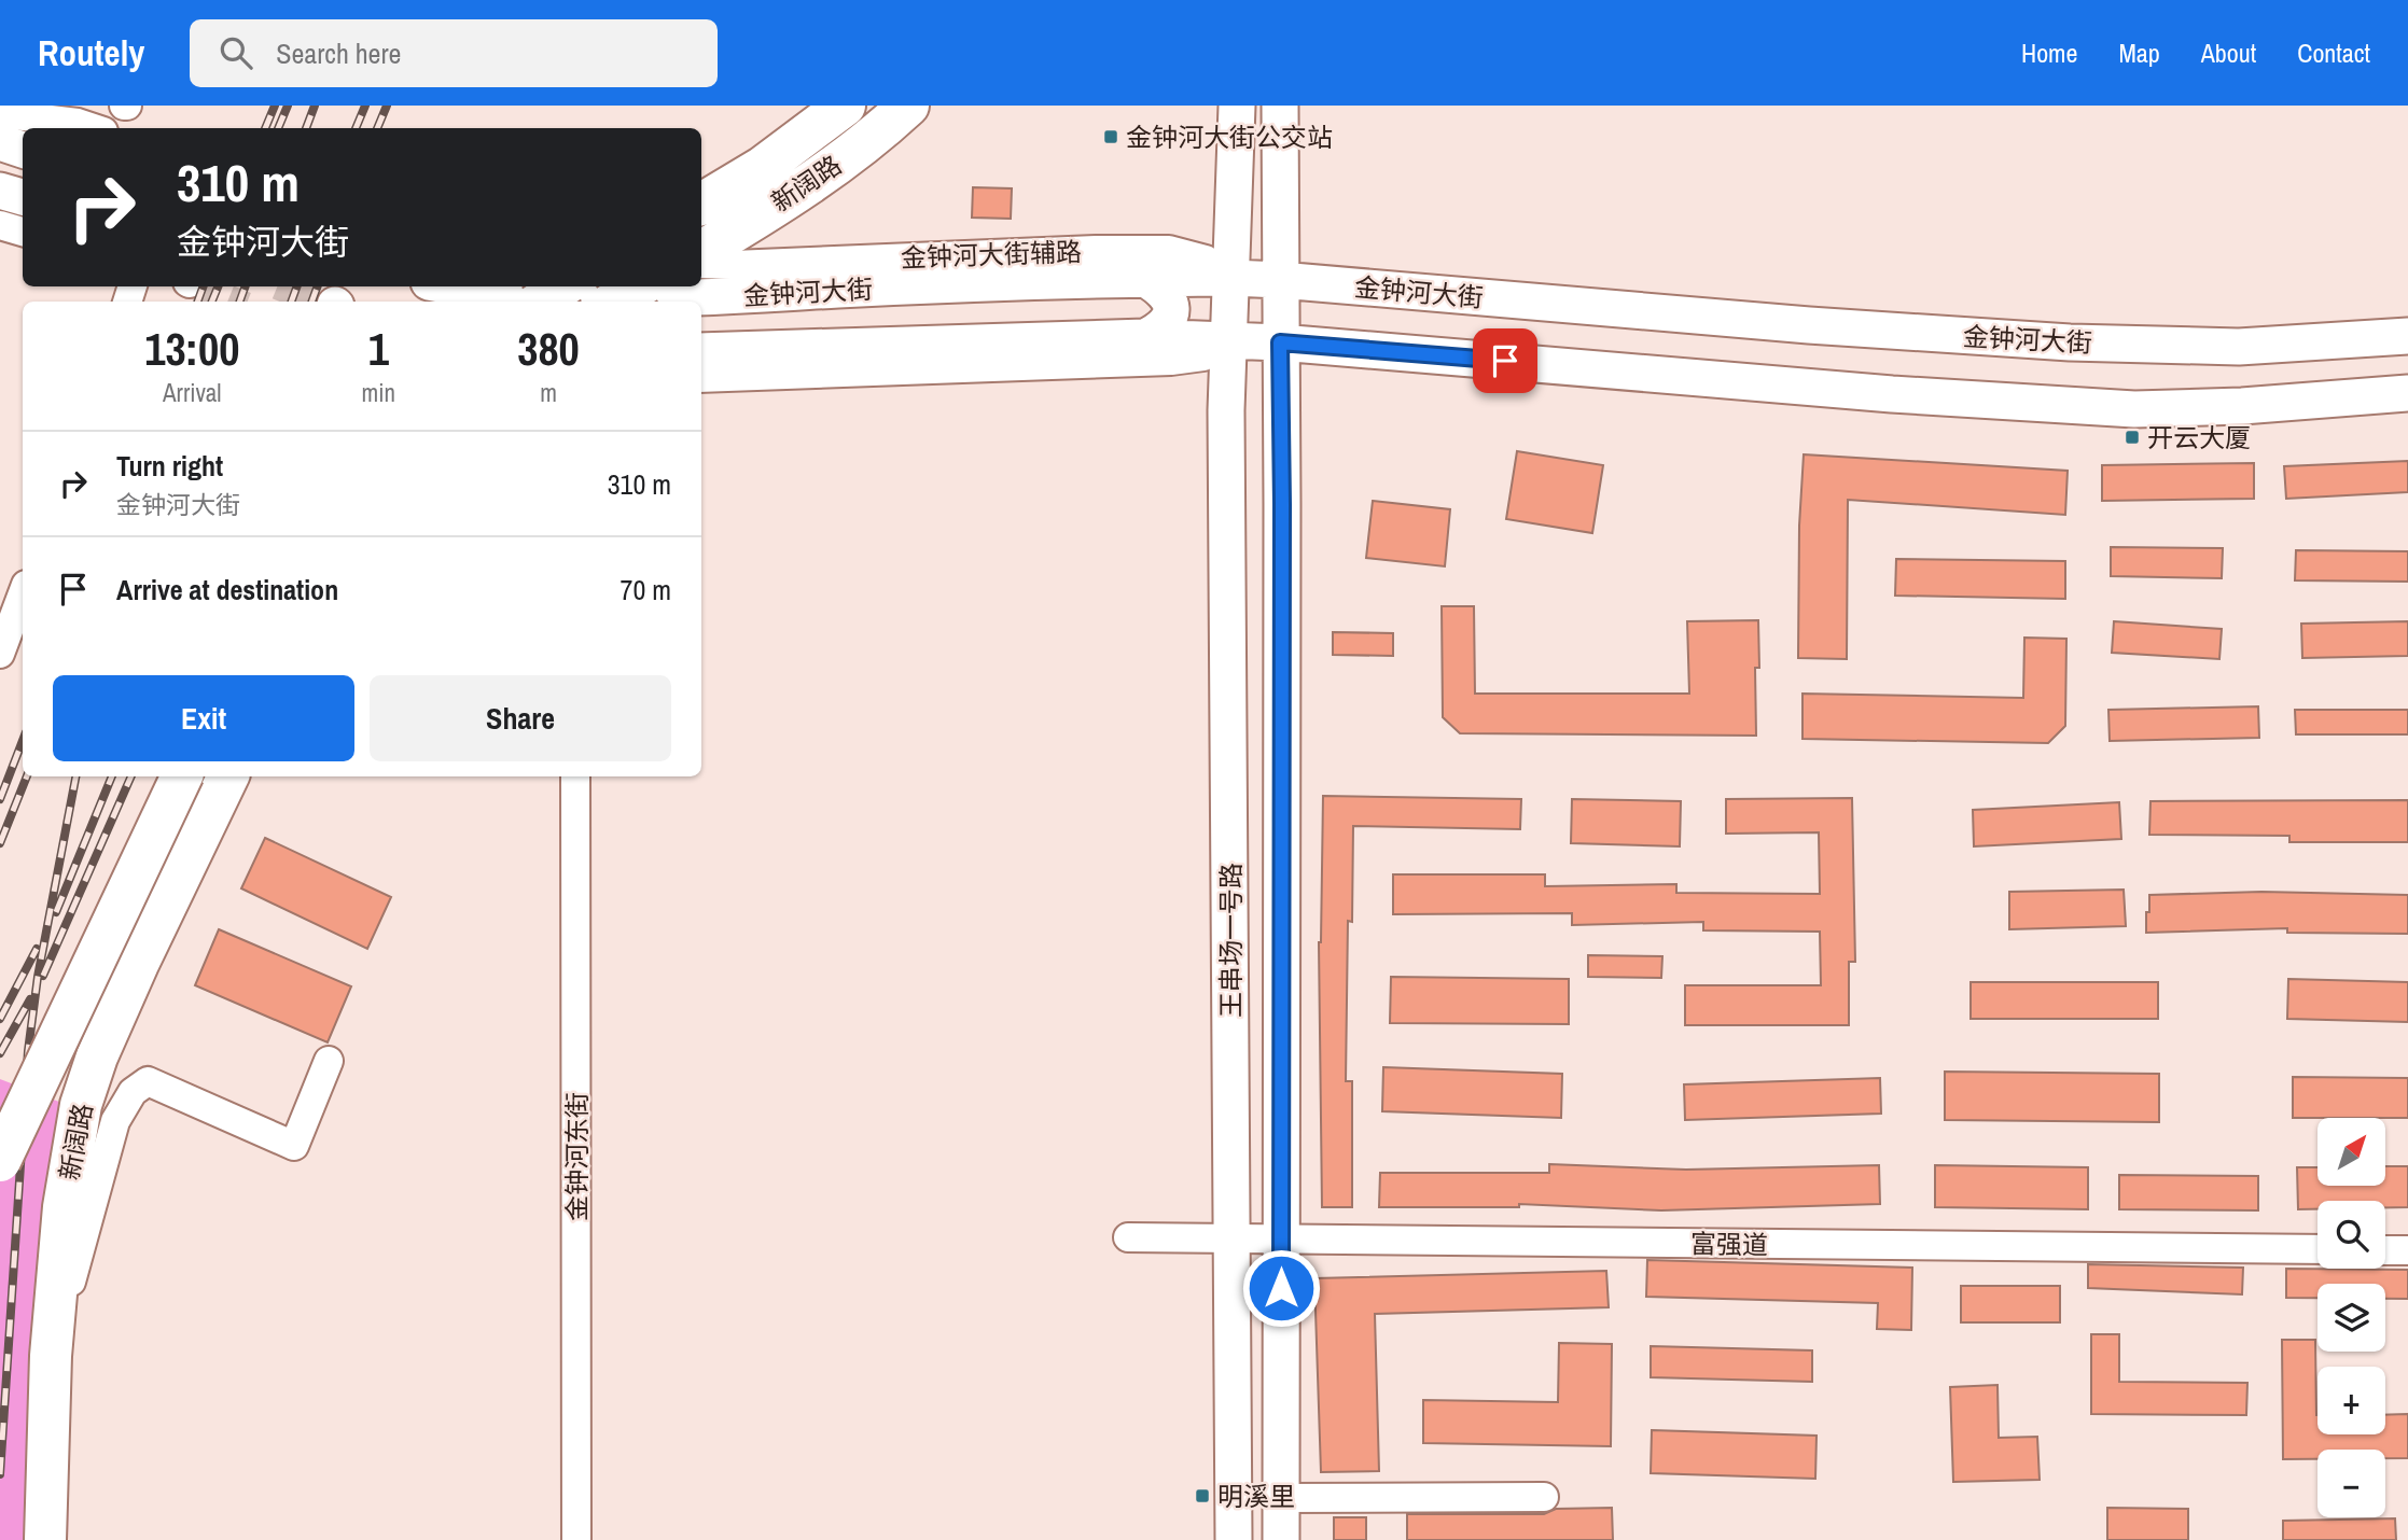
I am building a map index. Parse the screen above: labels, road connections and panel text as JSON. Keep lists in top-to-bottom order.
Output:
{
  "streets": {
    "highway": ["新阔路"],
    "main road": ["金钟河大街", "王串场一号路"],
    "street": ["金钟河大街辅路", "金钟河东街", "富强道"]
  },
  "crossings": [
    ["金钟河大街辅路", "金钟河大街"],
    ["金钟河大街辅路", "王串场一号路"],
    ["金钟河大街", "王串场一号路"],
    ["王串场一号路", "富强道"]
  ],
  "places": {
    "transit": ["金钟河大街公交站", "开云大厦", "明溪里"]
  },
  "north": "top right",
  "page": {
    "header": "Routely",
    "search": "Search here",
    "nav": [
      "Home",
      "Map",
      "About",
      "Contact"
    ],
    "turn": ["310 m", "金钟河大街"],
    "eta": [
      "13:00",
      "Arrival",
      "1",
      "min",
      "380",
      "m"
    ],
    "list": [
      {
        "name": "Turn right",
        "note": "金钟河大街",
        "value": "310 m"
      },
      {
        "name": "Arrive at destination",
        "value": "70 m"
      }
    ],
    "buttons": ["Exit", "Share"],
    "map_buttons": ["+", "−"]
  }
}
